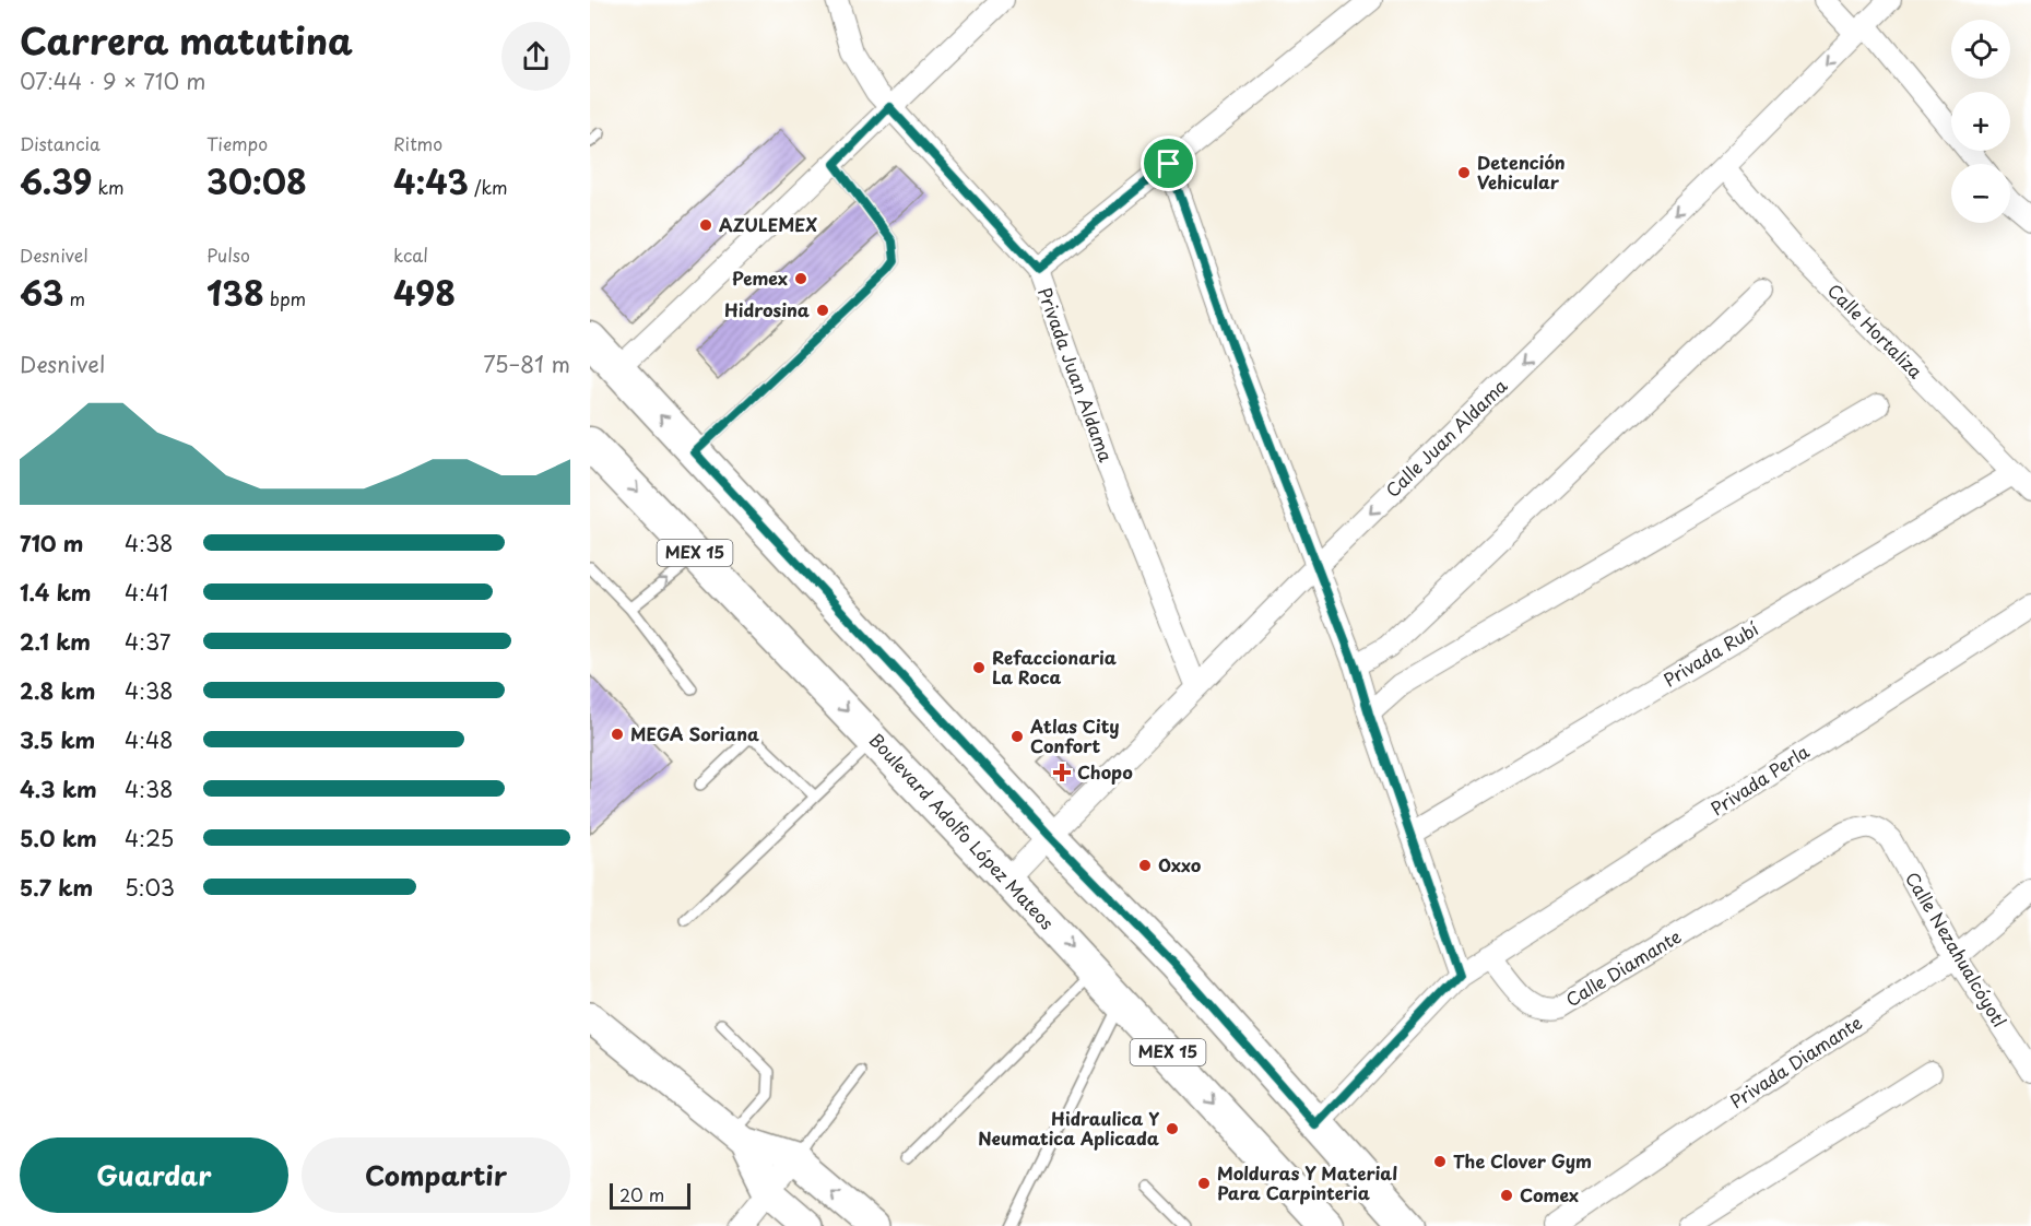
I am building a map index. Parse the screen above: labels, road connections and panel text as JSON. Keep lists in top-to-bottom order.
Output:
{
  "streets": {
    "main road": ["MEX 15", "Boulevard Adolfo López Mateos"],
    "street": [
      "Calle Hortaliza",
      "Privada Juan Aldama",
      "Calle Juan Aldama",
      "Privada Rubí",
      "Privada Perla",
      "Calle Nezahualcóyotl",
      "Calle Diamante",
      "Privada Diamante"
    ]
  },
  "crossings": [
    ["Calle Hortaliza", "Calle Juan Aldama"],
    ["Calle Hortaliza", "Privada Rubí"],
    ["Privada Juan Aldama", "Calle Juan Aldama"],
    ["Calle Juan Aldama", "MEX 15"],
    ["Calle Juan Aldama", "Boulevard Adolfo López Mateos"],
    ["Privada Perla", "Calle Diamante"],
    ["Calle Nezahualcóyotl", "Calle Diamante"],
    ["Calle Nezahualcóyotl", "Privada Diamante"]
  ],
  "places": {
    "other": [
      "Detención Vehicular",
      "AZULEMEX",
      "Pemex",
      "Hidrosina",
      "Refaccionaria La Roca",
      "MEGA Soriana",
      "Atlas City Confort",
      "Oxxo",
      "Hidraulica Y Neumatica Aplicada",
      "The Clover Gym",
      "Molduras Y Material Para Carpinteria",
      "Comex"
    ],
    "health": ["Chopo"]
  },
  "scale_bar": "20 m",
  "page": {
    "heading": ["Carrera matutina", "07:44 · 9 × 710 m"],
    "map_buttons": ["+", "−"],
    "stats": [
      ["Distancia", "6.39 km"],
      ["Tiempo", "30:08"],
      ["Ritmo", "4:43 /km"],
      ["Desnivel", "63 m"],
      ["Pulso", "138 bpm"],
      ["kcal", "498"]
    ],
    "chart": ["Desnivel", "75–81 m"],
    "list": [
      {
        "name": "710 m",
        "note": "4:38"
      },
      {
        "name": "1.4 km",
        "note": "4:41"
      },
      {
        "name": "2.1 km",
        "note": "4:37"
      },
      {
        "name": "2.8 km",
        "note": "4:38"
      },
      {
        "name": "3.5 km",
        "note": "4:48"
      },
      {
        "name": "4.3 km",
        "note": "4:38"
      },
      {
        "name": "5.0 km",
        "note": "4:25"
      },
      {
        "name": "5.7 km",
        "note": "5:03"
      }
    ],
    "buttons": ["Guardar", "Compartir"],
    "scale": "20 m"
  }
}
